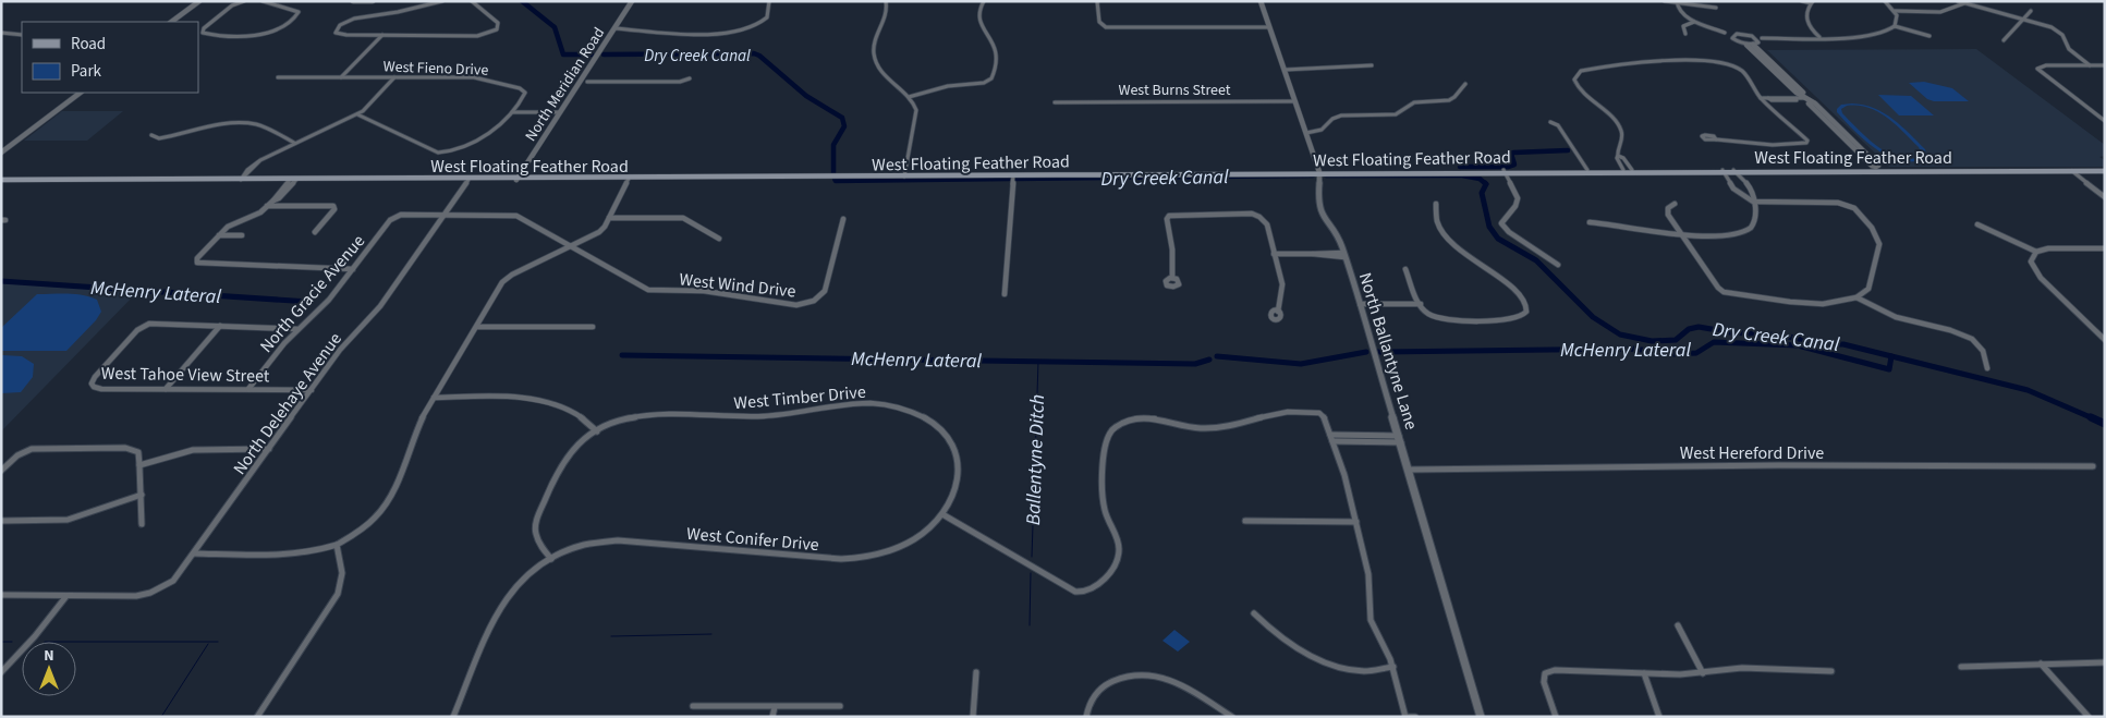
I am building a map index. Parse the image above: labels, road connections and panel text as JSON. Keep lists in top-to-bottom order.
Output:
{
  "streets": {
    "main road": ["West Floating Feather Road"],
    "street": [
      "West Fieno Drive",
      "North Meridian Road",
      "West Burns Street",
      "West Wind Drive",
      "North Gracie Avenue",
      "North Ballantyne Lane",
      "West Tahoe View Street",
      "West Timber Drive",
      "North Delehaye Avenue",
      "West Hereford Drive",
      "West Conifer Drive"
    ]
  },
  "crossings": [
    ["North Meridian Road", "West Floating Feather Road"],
    ["West Burns Street", "North Ballantyne Lane"],
    ["West Floating Feather Road", "North Ballantyne Lane"],
    ["West Floating Feather Road", "North Delehaye Avenue"],
    ["West Wind Drive", "North Gracie Avenue"],
    ["West Wind Drive", "North Delehaye Avenue"],
    ["North Gracie Avenue", "West Tahoe View Street"],
    ["North Ballantyne Lane", "West Hereford Drive"],
    ["West Tahoe View Street", "North Delehaye Avenue"],
    ["West Timber Drive", "West Conifer Drive"]
  ],
  "water": ["Dry Creek Canal", "McHenry Lateral", "Ballentyne Ditch"],
  "legend": ["Road", "Park"],
  "north": "top"
}
